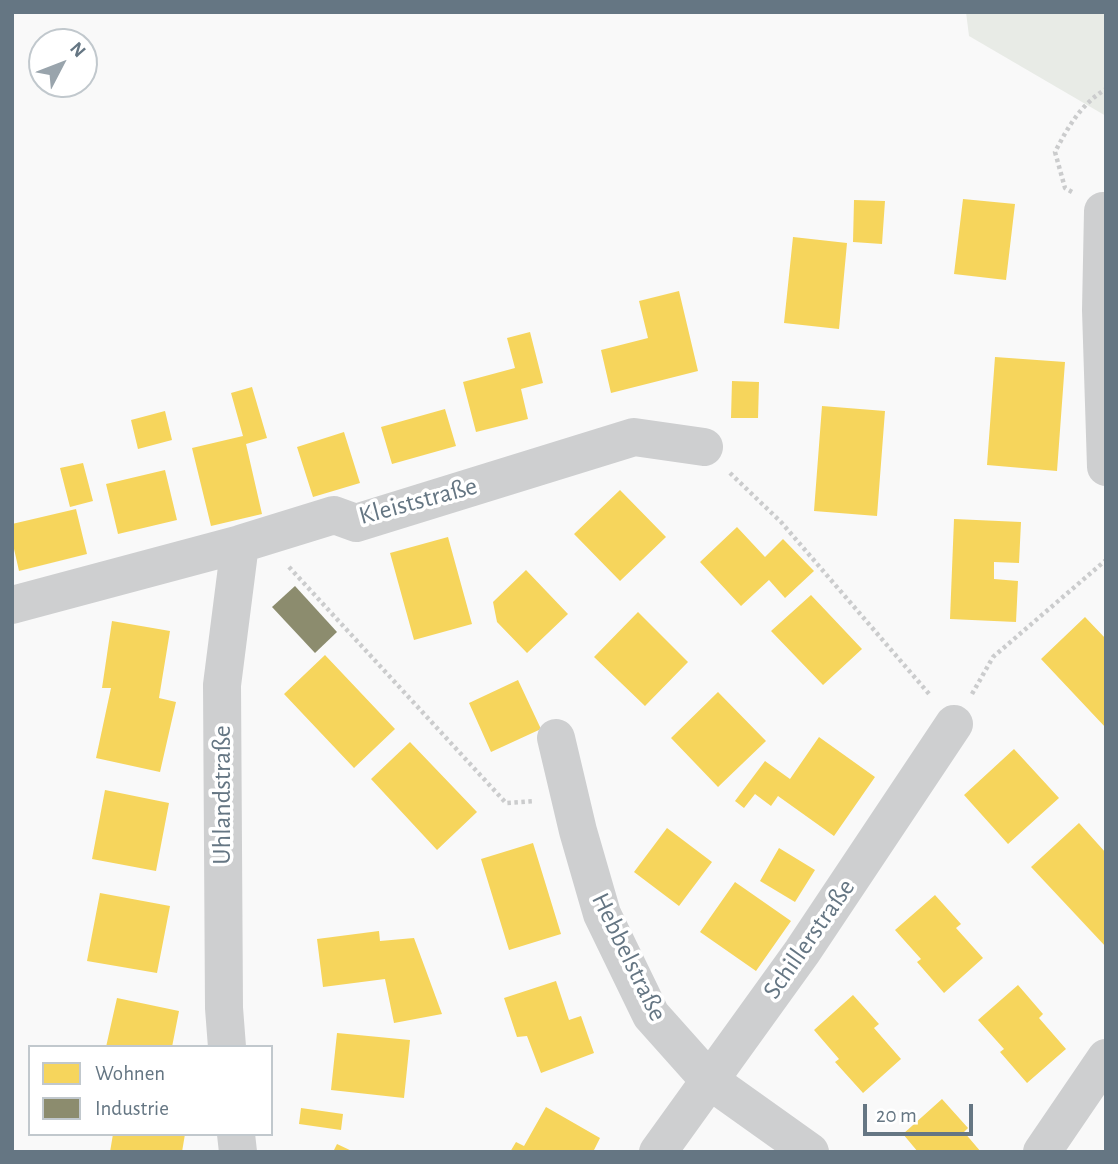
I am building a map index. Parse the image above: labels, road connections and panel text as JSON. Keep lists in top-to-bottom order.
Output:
{
  "streets": {
    "street": [
      "Kleiststraße",
      "Uhlandstraße",
      "Schillerstraße",
      "Hebbelstraße"
    ]
  },
  "crossings": [
    ["Kleiststraße", "Uhlandstraße"],
    ["Schillerstraße", "Hebbelstraße"]
  ],
  "legend": ["Wohnen", "Industrie"],
  "scale_bar": "20 m",
  "north": "top right"
}
